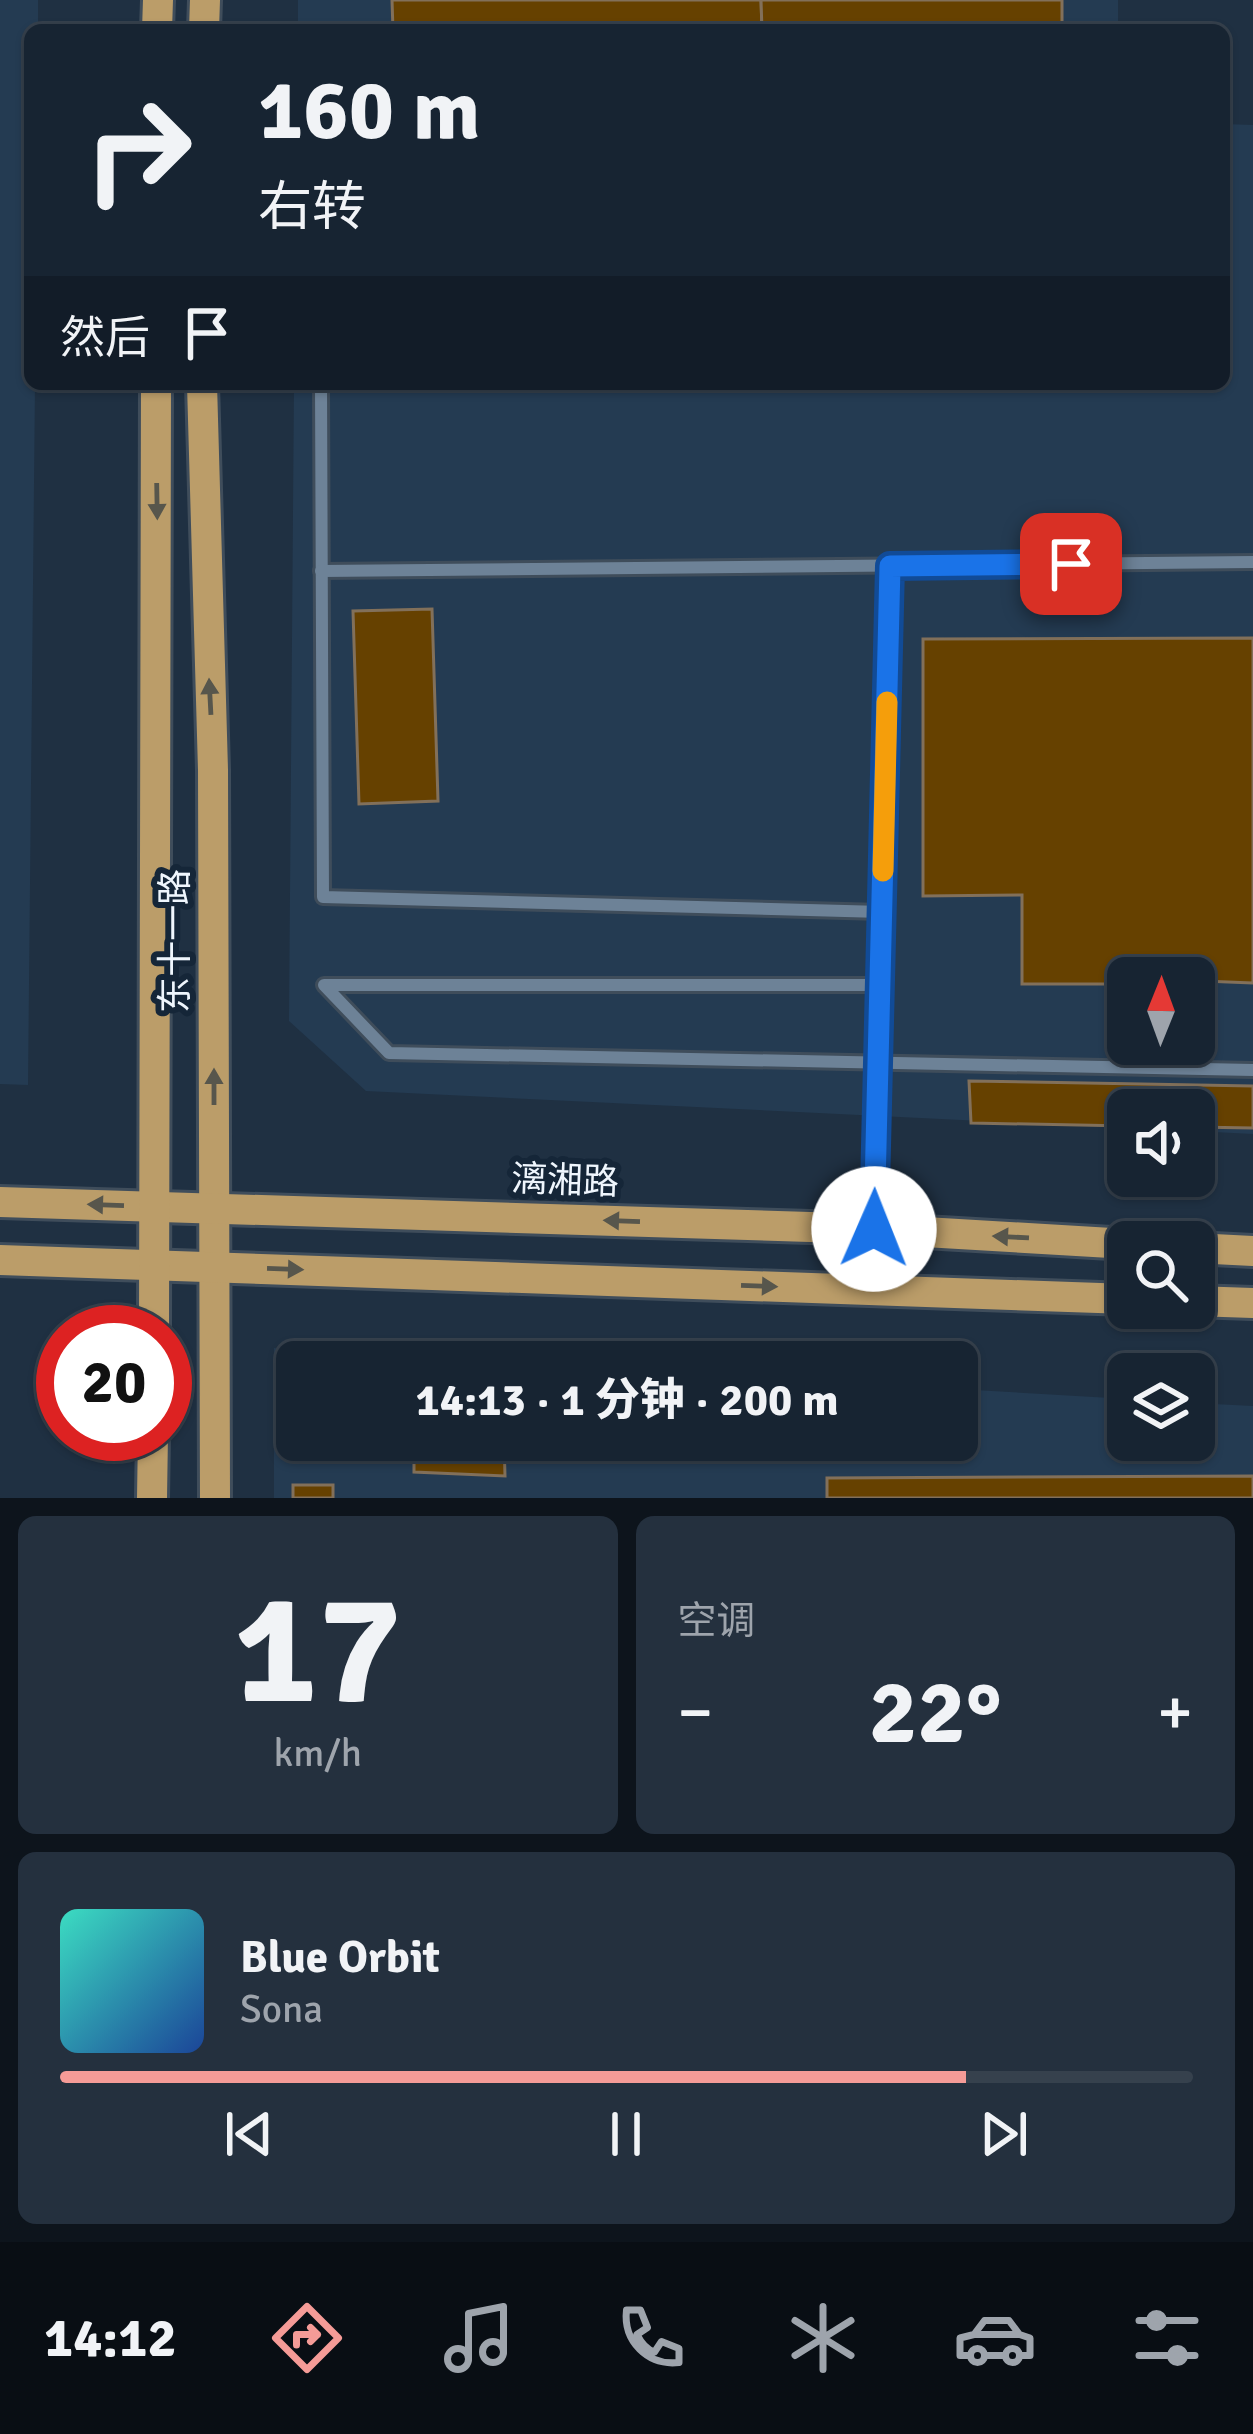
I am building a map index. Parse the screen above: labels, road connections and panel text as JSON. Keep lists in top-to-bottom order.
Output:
{
  "streets": {
    "main road": ["东十一路", "漓湘路"]
  },
  "crossings": [
    ["东十一路", "漓湘路"]
  ],
  "north": "top",
  "page": {
    "turn": ["160 m", "右转"],
    "then": "然后",
    "limit": "20",
    "trip": "14:13 · 1 分钟 · 200 m",
    "tile": [
      ["17", "km/h"],
      "空调"
    ],
    "heat": ["−", "22°", "+"],
    "song": ["Blue Orbit", "Sona"],
    "tabs": "14:12"
  }
}
